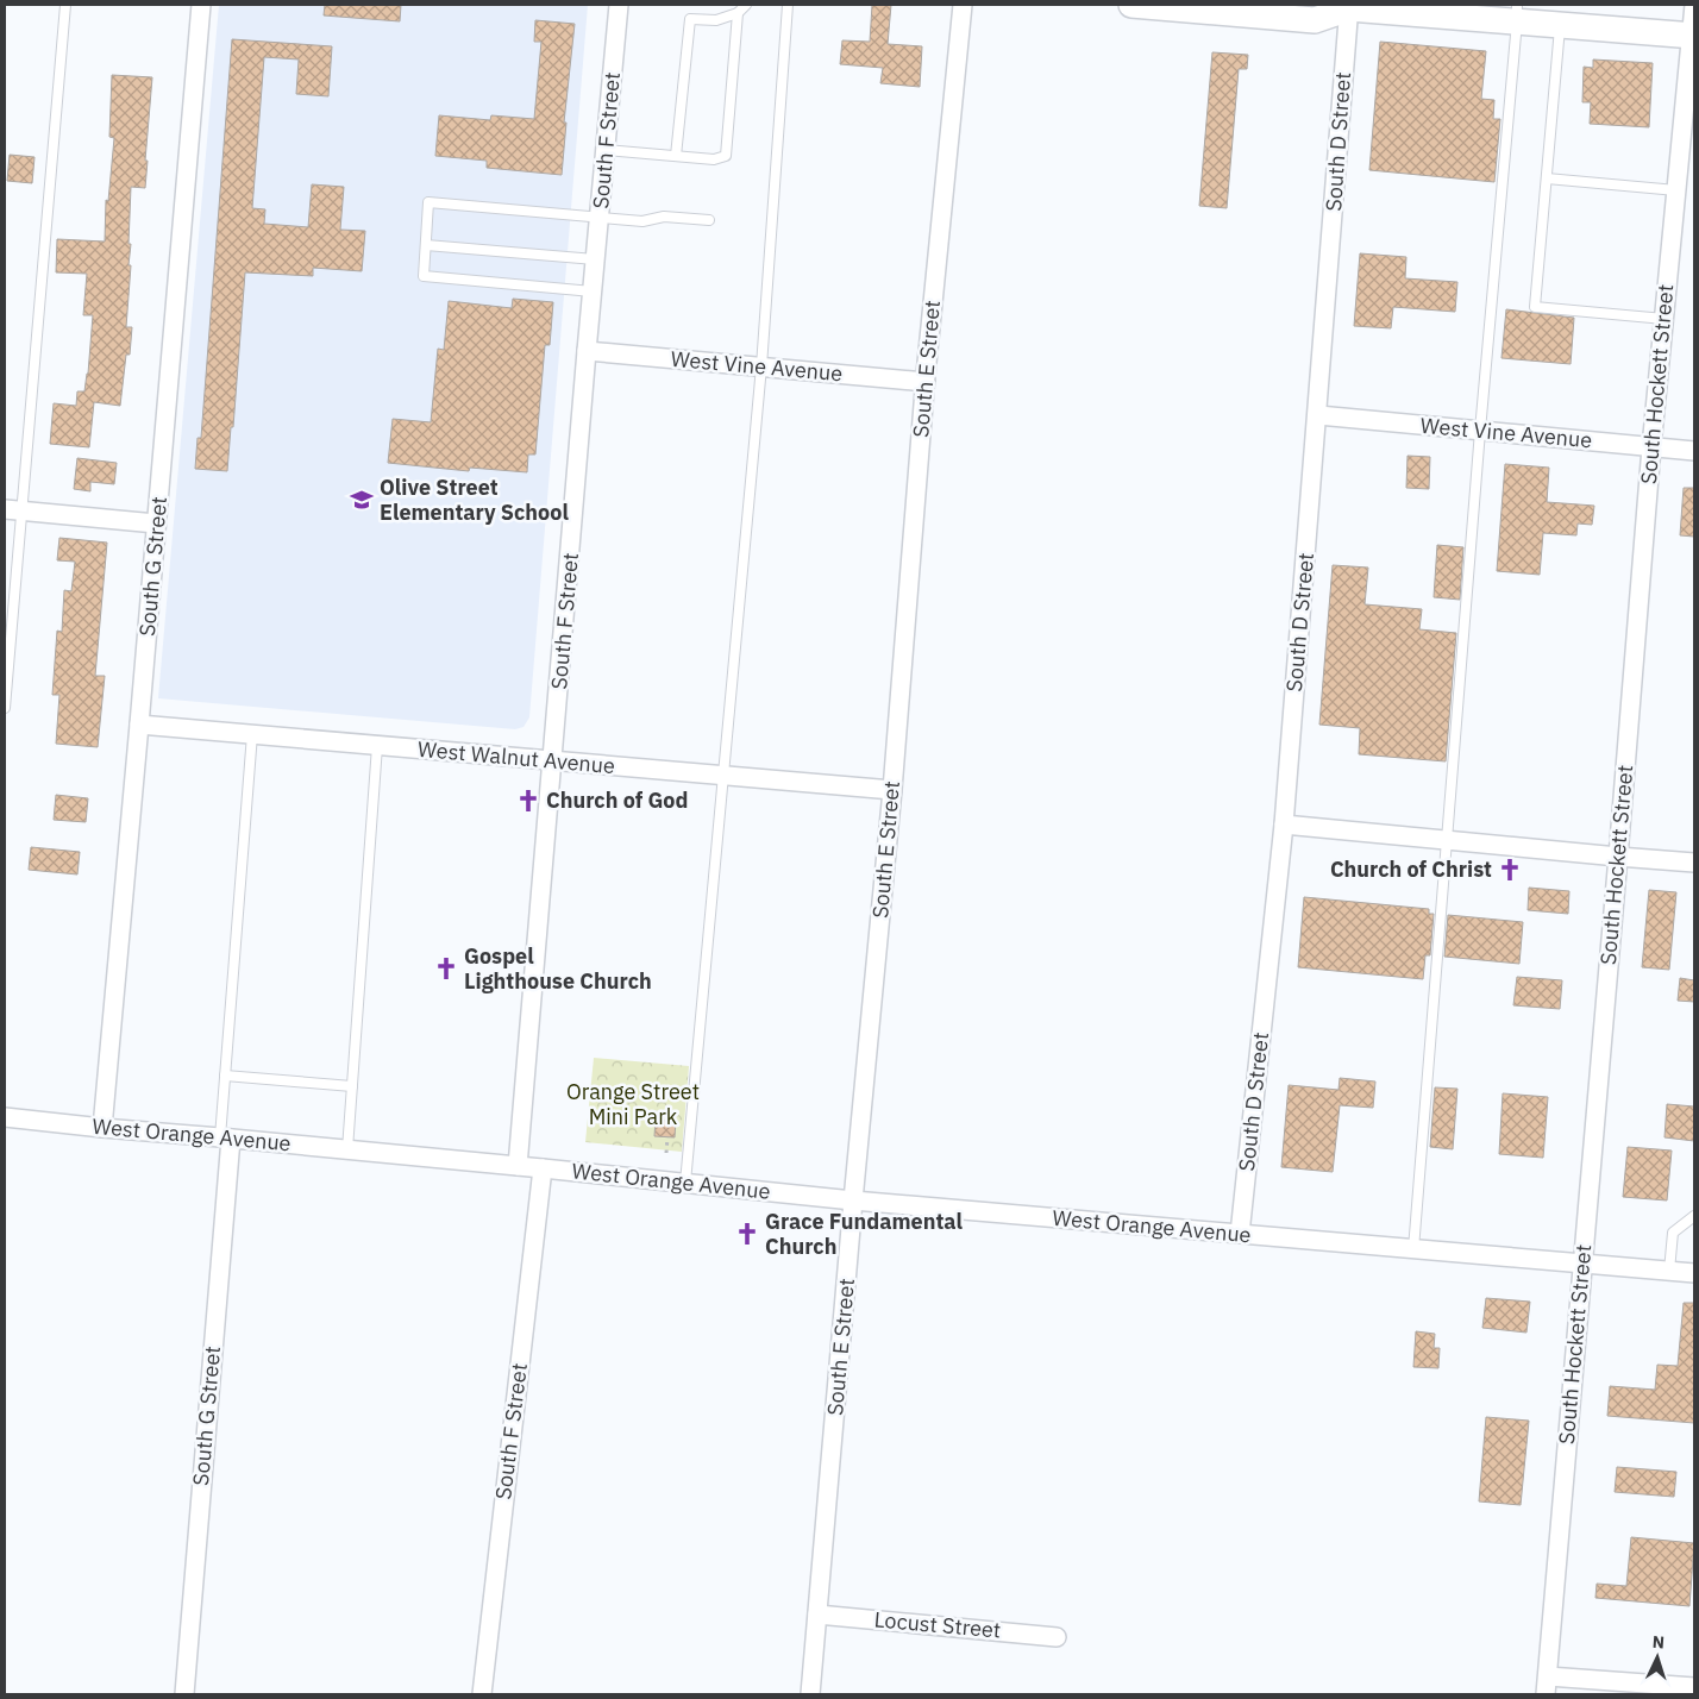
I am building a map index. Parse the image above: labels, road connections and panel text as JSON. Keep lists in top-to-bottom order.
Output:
{
  "streets": {
    "street": [
      "South F Street",
      "South D Street",
      "West Vine Avenue",
      "South E Street",
      "South Hockett Street",
      "South G Street",
      "West Walnut Avenue",
      "West Orange Avenue",
      "Locust Street"
    ]
  },
  "crossings": [
    ["South F Street", "West Vine Avenue"],
    ["South F Street", "West Walnut Avenue"],
    ["South F Street", "West Orange Avenue"],
    ["South D Street", "West Vine Avenue"],
    ["South D Street", "West Orange Avenue"],
    ["West Vine Avenue", "South E Street"],
    ["West Vine Avenue", "South Hockett Street"],
    ["South E Street", "West Walnut Avenue"],
    ["South E Street", "West Orange Avenue"],
    ["South E Street", "Locust Street"],
    ["South Hockett Street", "West Orange Avenue"],
    ["South G Street", "West Walnut Avenue"],
    ["South G Street", "West Orange Avenue"]
  ],
  "parks": ["Orange Street Mini Park"],
  "places": {
    "school or university": ["Olive Street Elementary School"],
    "church": [
      "Church of God",
      "Church of Christ",
      "Gospel Lighthouse Church",
      "Grace Fundamental Church"
    ]
  },
  "north": "top"
}
